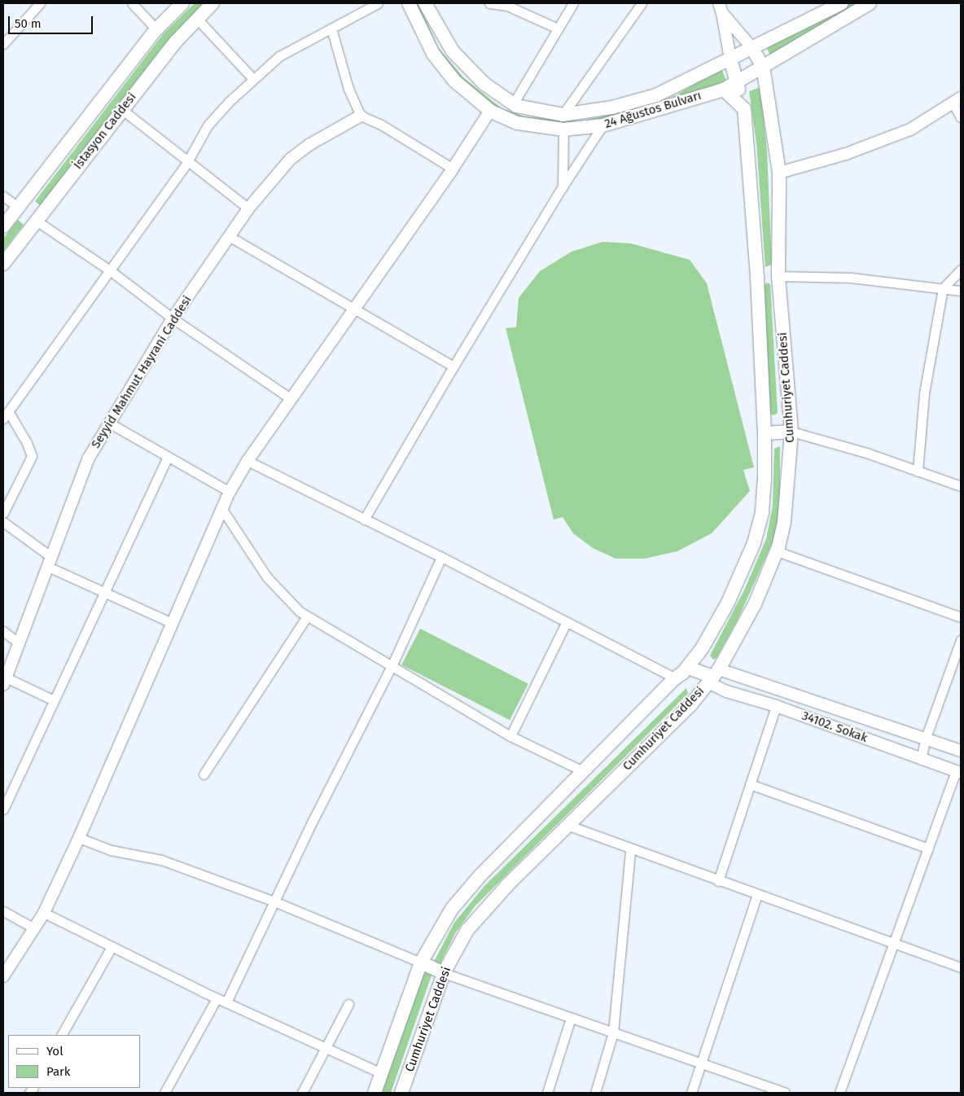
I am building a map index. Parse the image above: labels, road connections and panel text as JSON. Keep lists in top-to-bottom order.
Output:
{
  "streets": {
    "main road": ["24 Ağustos Bulvarı", "İstasyon Caddesi", "Cumhuriyet Caddesi"],
    "street": ["Seyyid Mahmut Hayrani Caddesi", "34102. Sokak"]
  },
  "crossings": [
    ["24 Ağustos Bulvarı", "Cumhuriyet Caddesi"],
    ["Cumhuriyet Caddesi", "34102. Sokak"]
  ],
  "legend": ["Yol", "Park"],
  "scale_bar": "50 m"
}
